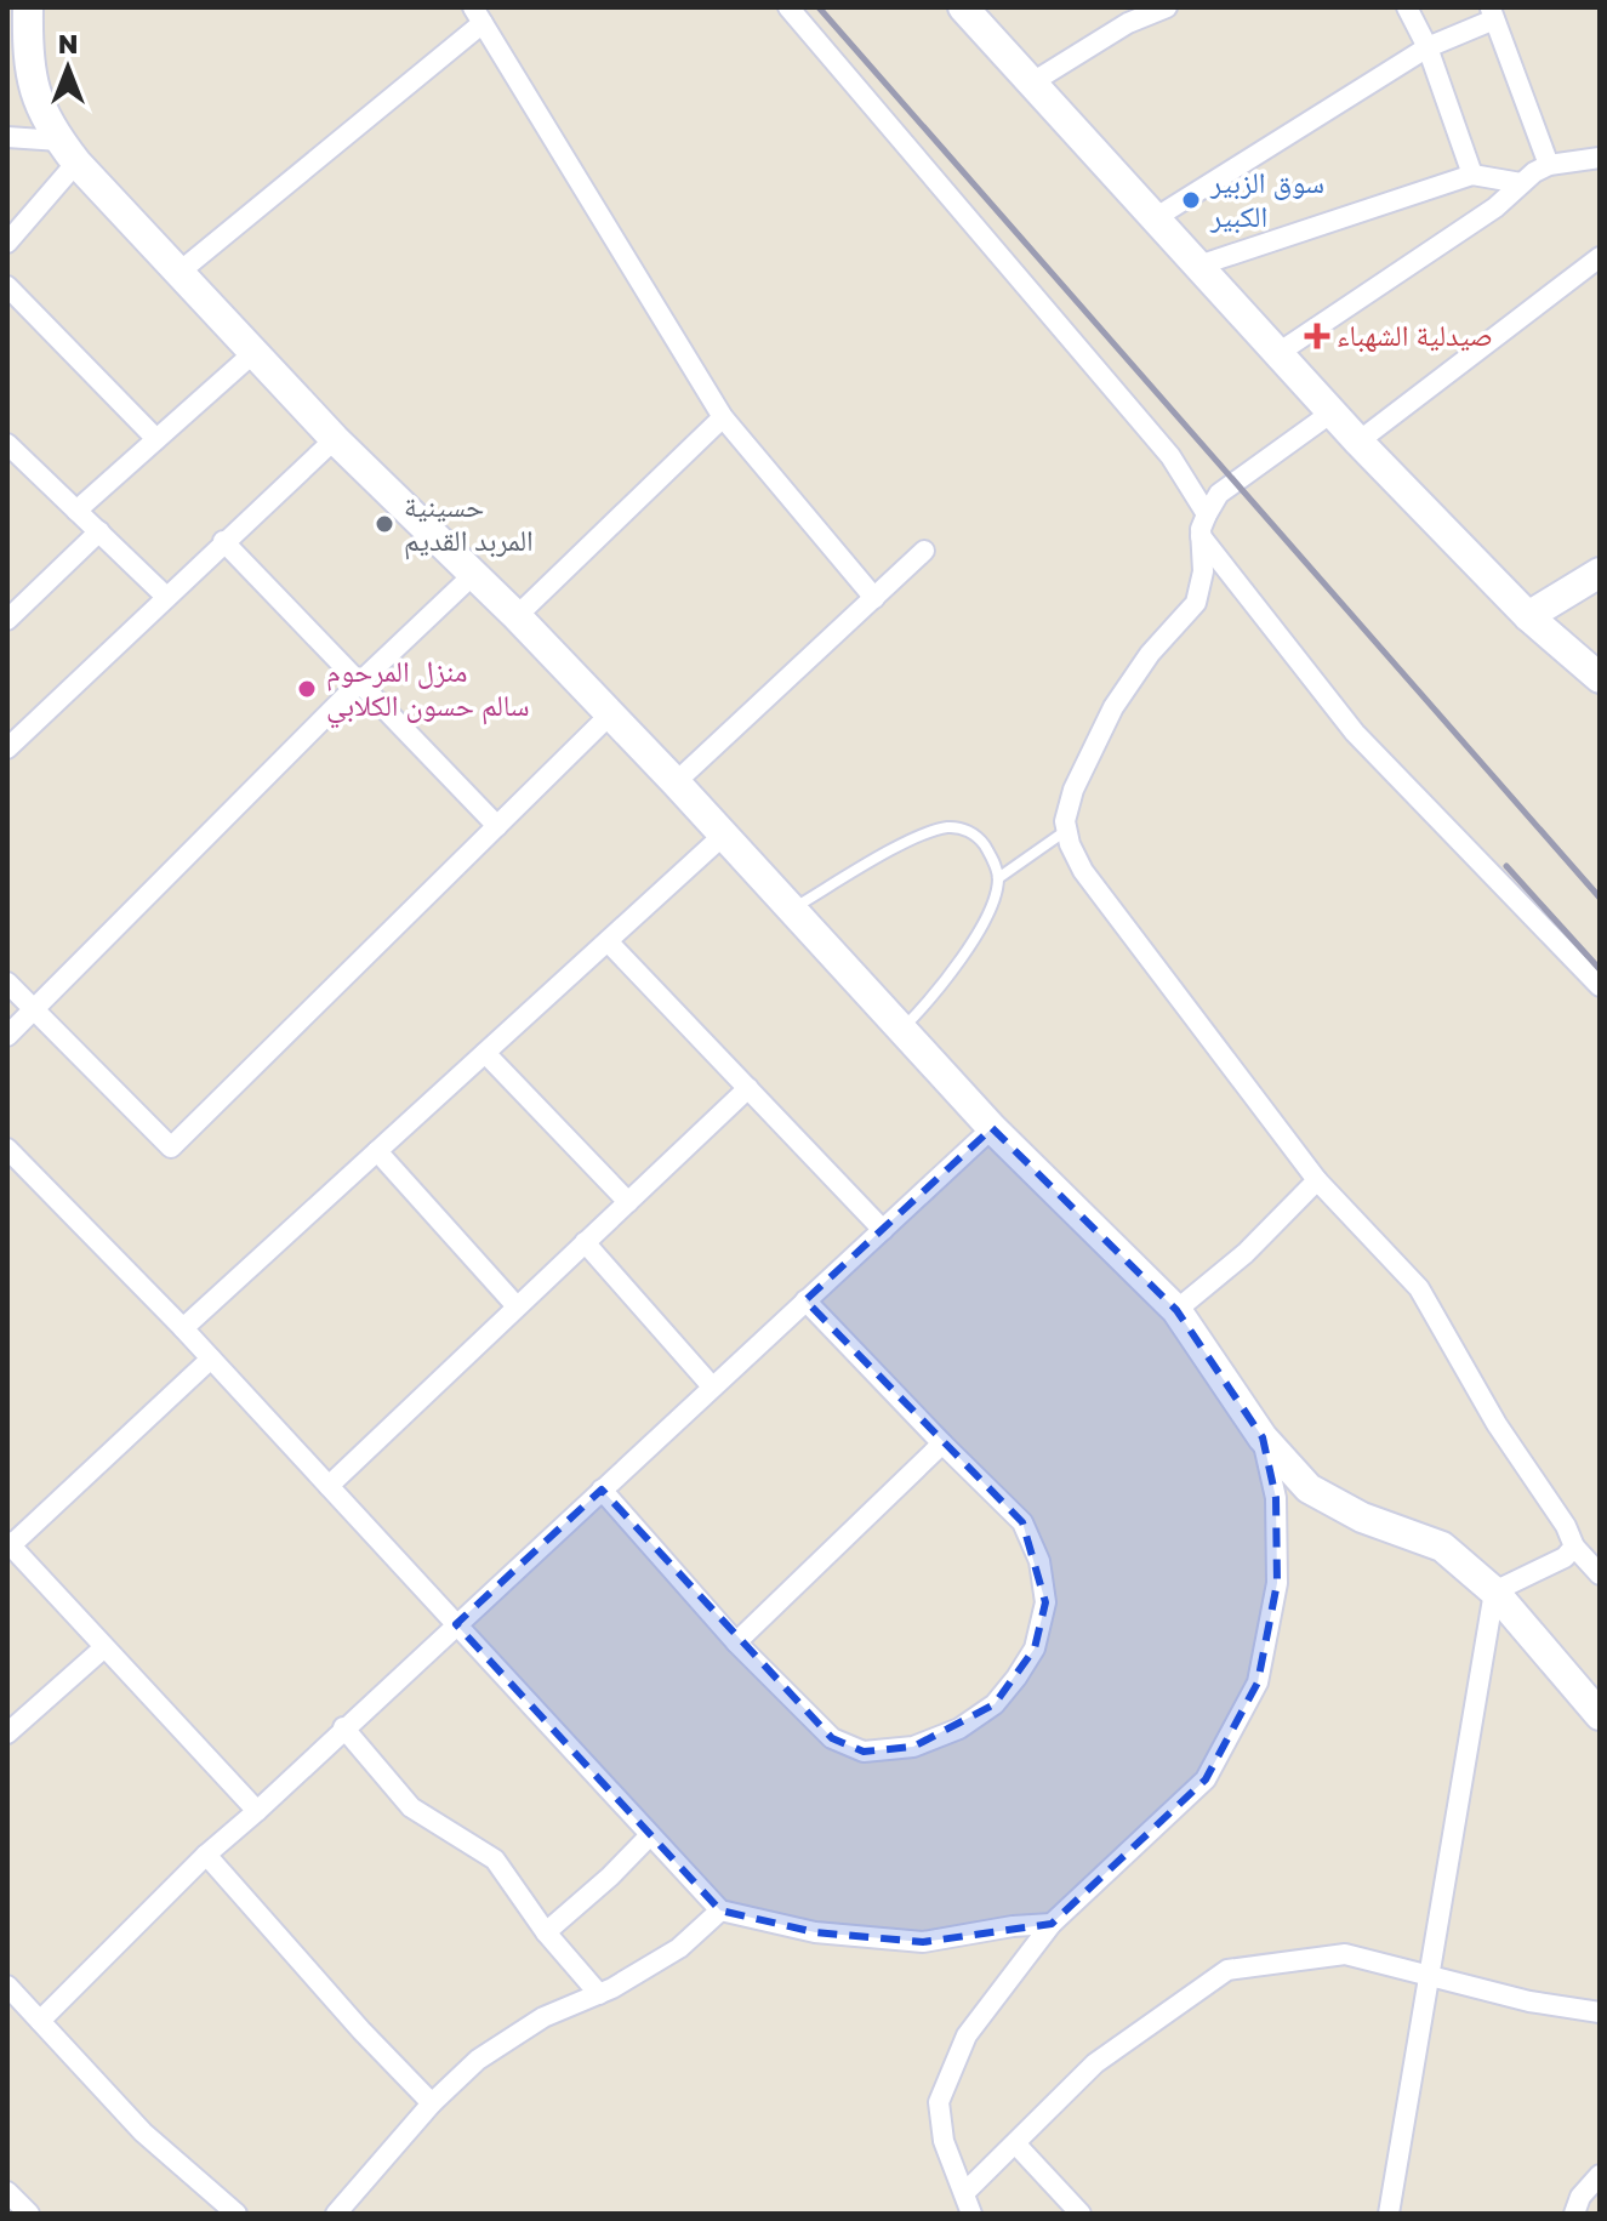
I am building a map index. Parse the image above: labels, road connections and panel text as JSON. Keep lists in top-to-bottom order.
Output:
{
  "places": {
    "other": ["سوق الزبير الكبير", "حسينية المربد القديم", "منزل المرحوم سالم حسون الكلابي"],
    "health": ["صيدلية الشهباء"]
  },
  "north": "top"
}
